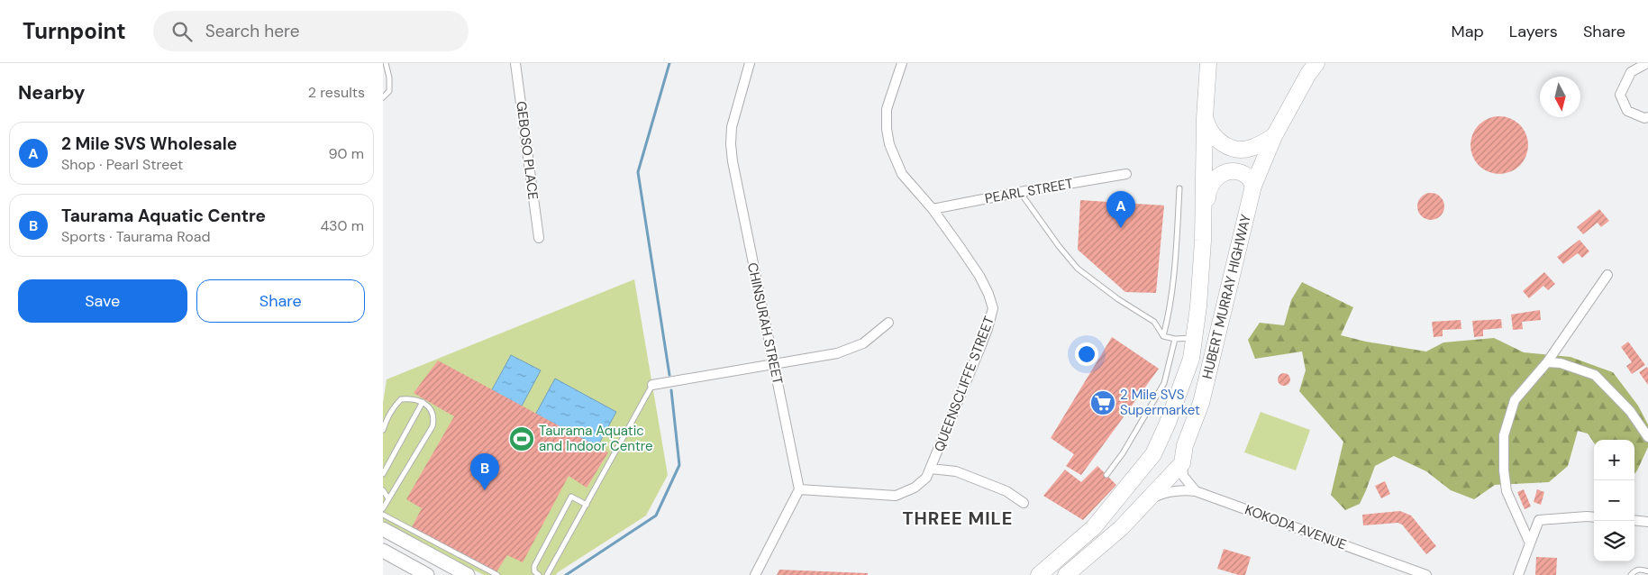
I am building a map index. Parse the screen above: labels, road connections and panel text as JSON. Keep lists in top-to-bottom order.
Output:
{
  "streets": {
    "highway": ["HUBERT MURRAY HIGHWAY"],
    "street": [
      "GEBOSO PLACE",
      "PEARL STREET",
      "CHINSURAH STREET",
      "QUEENSCLIFFE STREET",
      "KOKODA AVENUE"
    ]
  },
  "crossings": [
    ["PEARL STREET", "QUEENSCLIFFE STREET"],
    ["CHINSURAH STREET", "QUEENSCLIFFE STREET"]
  ],
  "districts": ["THREE MILE"],
  "places": {
    "supermarket": ["2 Mile SVS Supermarket"],
    "sports": ["Taurama Aquatic and Indoor Centre"]
  },
  "north": "bottom",
  "page": {
    "header": "Turnpoint",
    "search": "Search here",
    "nav": ["Map", "Layers", "Share"],
    "heading": ["Nearby", "2 results"],
    "list": [
      {
        "mark": "A",
        "name": "2 Mile SVS Wholesale",
        "note": "Shop · Pearl Street",
        "value": "90 m"
      },
      {
        "mark": "B",
        "name": "Taurama Aquatic Centre",
        "note": "Sports · Taurama Road",
        "value": "430 m"
      }
    ],
    "pins": ["A", "B"],
    "buttons": ["Save", "Share"],
    "map_buttons": ["+", "−"]
  }
}
